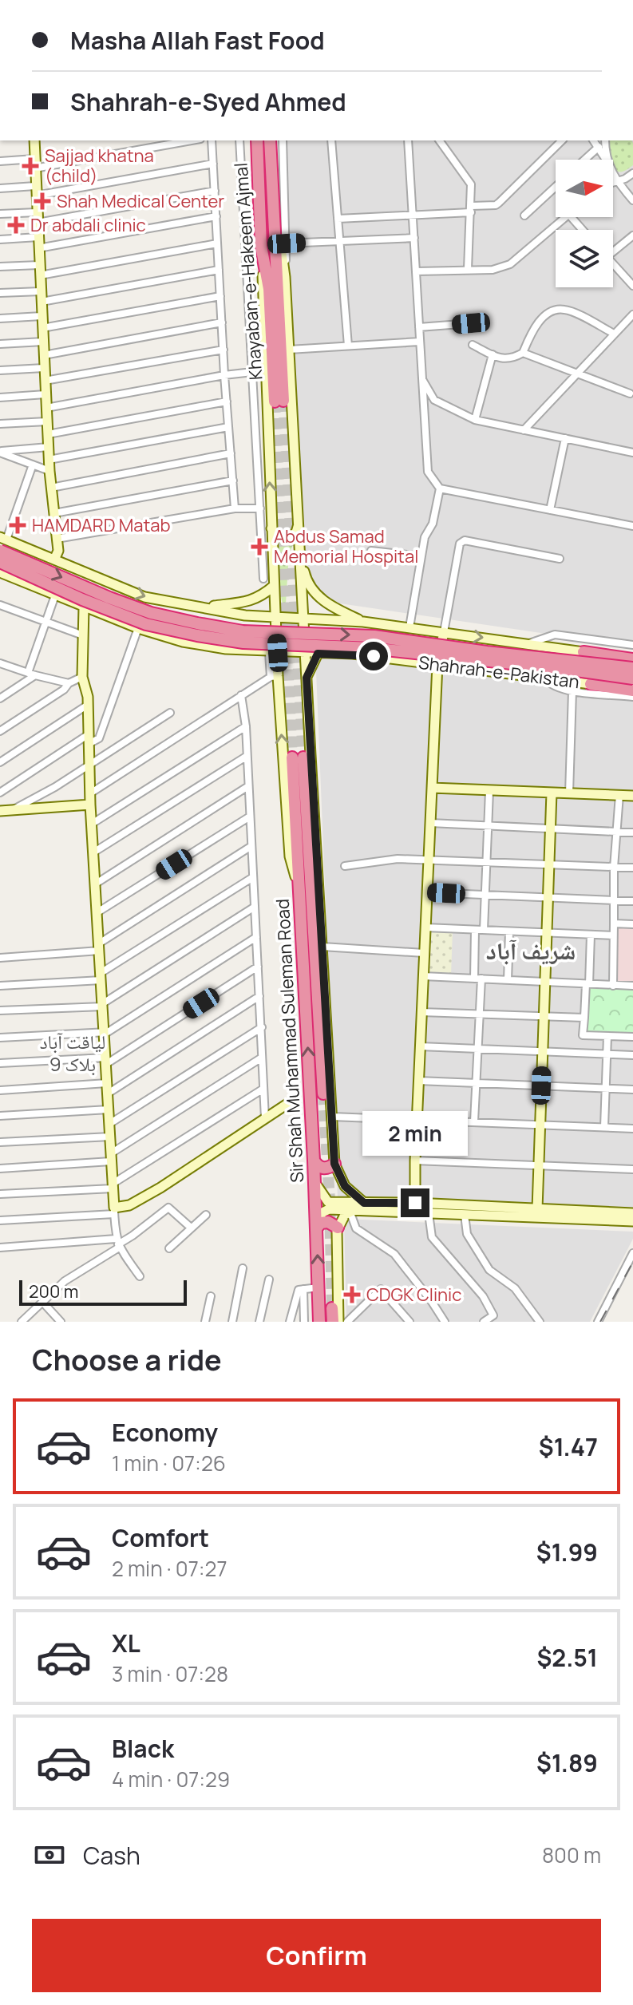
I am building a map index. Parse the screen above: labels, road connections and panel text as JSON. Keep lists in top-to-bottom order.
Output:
{
  "streets": {
    "highway": ["Khayaban-e-Hakeem Ajmal", "Sir Shah Muhammad Suleman Road"],
    "street": ["Shahrah-e-Pakistan"]
  },
  "districts": ["شريف آباد", "لیاقت آباد بلاک 9"],
  "places": {
    "health": [
      "Sajjad khatna (child)",
      "Shah Medical Center",
      "Dr abdali clinic",
      "HAMDARD Matab",
      "Abdus Samad Memorial Hospital",
      "CDGK Clinic"
    ]
  },
  "scale_bar": "200 m",
  "north": "right",
  "page": {
    "banner": ["Masha Allah Fast Food", "Shahrah-e-Syed Ahmed"],
    "bubble": "2 min",
    "scale": "200 m",
    "heading": "Choose a ride",
    "list": [
      {
        "name": "Economy",
        "note": "1 min · 07:26",
        "value": "$1.47"
      },
      {
        "name": "Comfort",
        "note": "2 min · 07:27",
        "value": "$1.99"
      },
      {
        "name": "XL",
        "note": "3 min · 07:28",
        "value": "$2.51"
      },
      {
        "name": "Black",
        "note": "4 min · 07:29",
        "value": "$1.89"
      }
    ],
    "pay": ["Cash", "800 m"],
    "buttons": "Confirm"
  }
}
